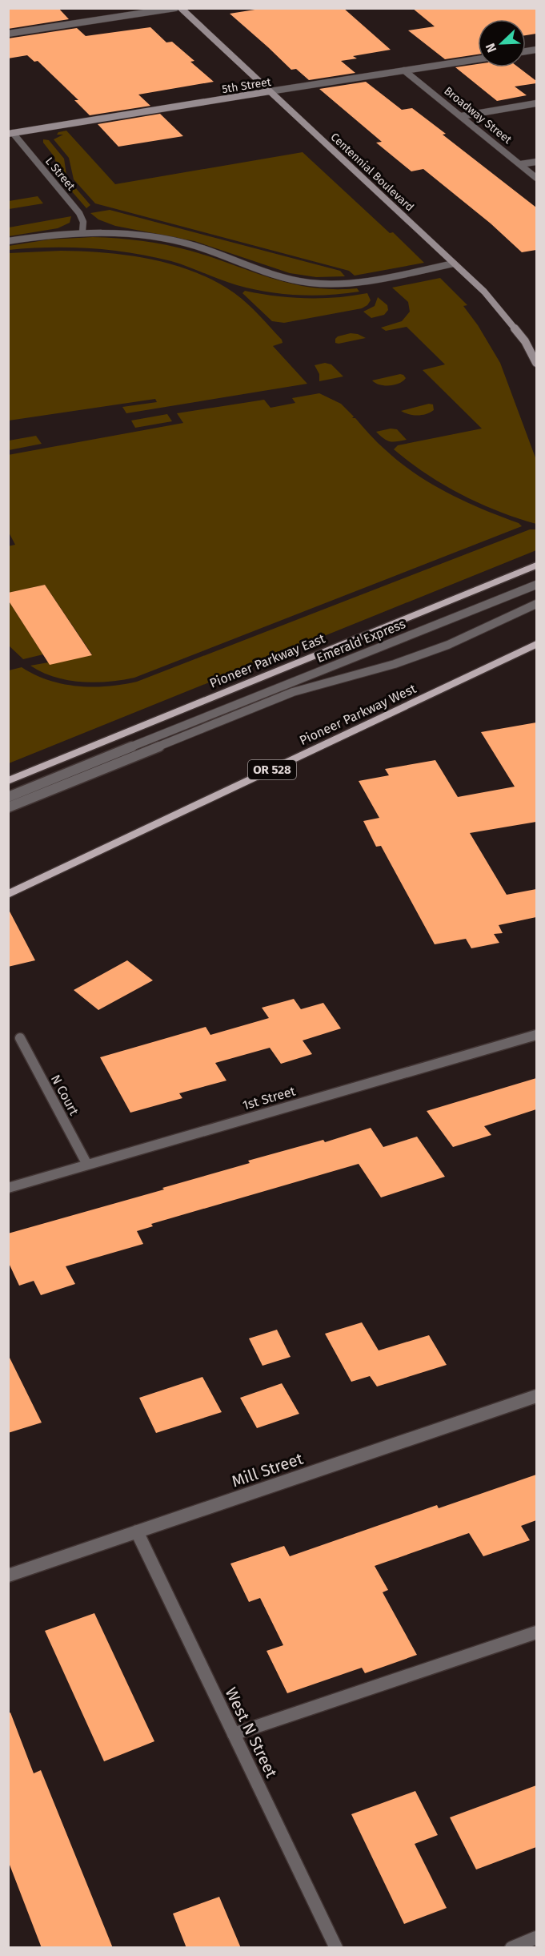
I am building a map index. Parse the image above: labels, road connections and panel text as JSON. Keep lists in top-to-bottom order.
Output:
{
  "streets": {
    "main road": [
      "5th Street",
      "Centennial Boulevard",
      "Pioneer Parkway East",
      "Pioneer Parkway West",
      "OR 528"
    ],
    "street": [
      "Broadway Street",
      "L Street",
      "Emerald Express",
      "N Court",
      "1st Street",
      "Mill Street",
      "West N Street"
    ]
  },
  "crossings": [
    ["5th Street", "Broadway Street"],
    ["5th Street", "Centennial Boulevard"],
    ["5th Street", "L Street"],
    ["N Court", "1st Street"],
    ["Mill Street", "West N Street"]
  ],
  "north": "bottom left"
}
